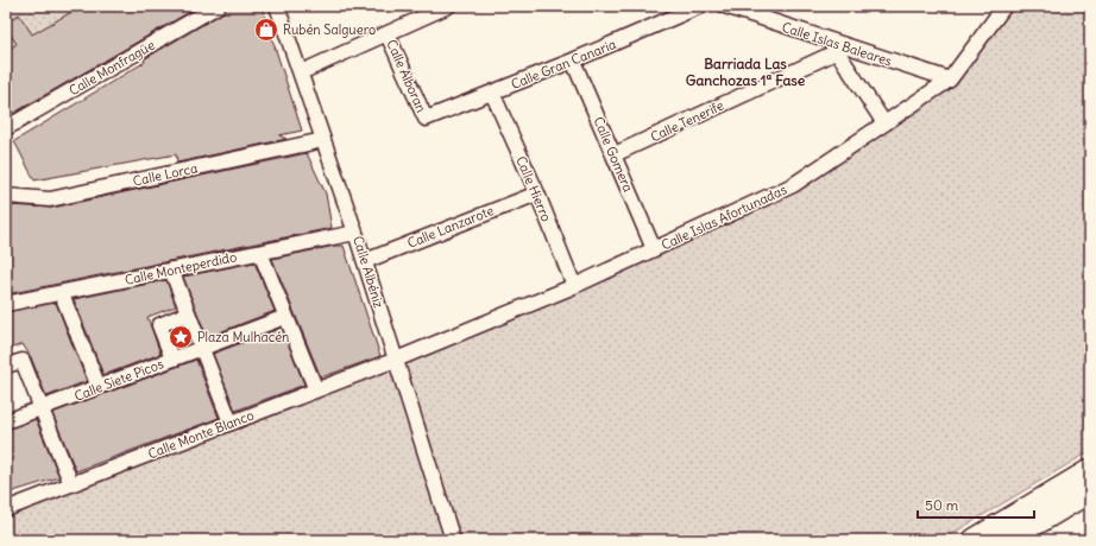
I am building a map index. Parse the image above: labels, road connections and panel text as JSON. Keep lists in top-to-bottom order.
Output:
{
  "streets": {
    "street": [
      "Calle Islas Baleares",
      "Calle Gran Canaria",
      "Calle Monfragüe",
      "Calle Alboran",
      "Calle Tenerife",
      "Calle Gomera",
      "Calle Lorca",
      "Calle Hierro",
      "Calle Islas Afortunadas",
      "Calle Lanzarote",
      "Calle Monteperdido",
      "Calle Albéniz",
      "Calle Siete Picos",
      "Calle Monte Blanco"
    ]
  },
  "crossings": [
    ["Calle Islas Baleares", "Calle Tenerife"],
    ["Calle Islas Baleares", "Calle Islas Afortunadas"],
    ["Calle Gran Canaria", "Calle Alboran"],
    ["Calle Gran Canaria", "Calle Gomera"],
    ["Calle Gran Canaria", "Calle Hierro"],
    ["Calle Tenerife", "Calle Gomera"],
    ["Calle Gomera", "Calle Islas Afortunadas"],
    ["Calle Lorca", "Calle Albéniz"],
    ["Calle Hierro", "Calle Islas Afortunadas"],
    ["Calle Hierro", "Calle Lanzarote"],
    ["Calle Islas Afortunadas", "Calle Albéniz"],
    ["Calle Islas Afortunadas", "Calle Monte Blanco"],
    ["Calle Lanzarote", "Calle Albéniz"],
    ["Calle Monteperdido", "Calle Albéniz"],
    ["Calle Albéniz", "Calle Monte Blanco"]
  ],
  "districts": ["Barriada Las Ganchozas 1ª Fase"],
  "places": {
    "shop": ["Rubén Salguero"],
    "place": ["Plaza Mulhacén"]
  },
  "scale_bar": "50 m"
}
